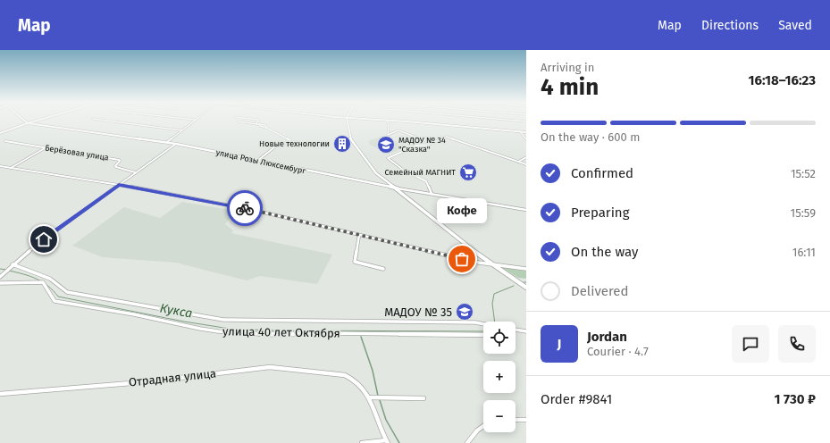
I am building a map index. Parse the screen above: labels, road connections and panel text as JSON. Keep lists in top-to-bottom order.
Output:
{
  "streets": {
    "street": [
      "Берёзовая улица",
      "улица Розы Люксембург",
      "улица 40 лет Октября",
      "Отрадная улица"
    ]
  },
  "water": ["Кукса"],
  "places": {
    "building": ["Новые технологии"],
    "school or university": ["МАДОУ № 34 \"Сказка\"", "МАДОУ № 35"],
    "supermarket": ["Семейный МАГНИТ"],
    "other": ["Кофе"]
  },
  "page": {
    "header": "Map",
    "nav": ["Map", "Directions", "Saved"],
    "heading": ["4 min", "Arriving in", "16:18–16:23"],
    "panel": [
      "Jordan",
      "Courier · 4.7",
      "Order #9841",
      "1 730 ₽"
    ],
    "bar": "On the way · 600 m",
    "list": [
      ["Confirmed", "15:52"],
      ["Preparing", "15:59"],
      ["On the way", "16:11"],
      "Delivered"
    ],
    "bubble": "Кофе",
    "map_buttons": ["+", "−"],
    "round": "J"
  }
}
